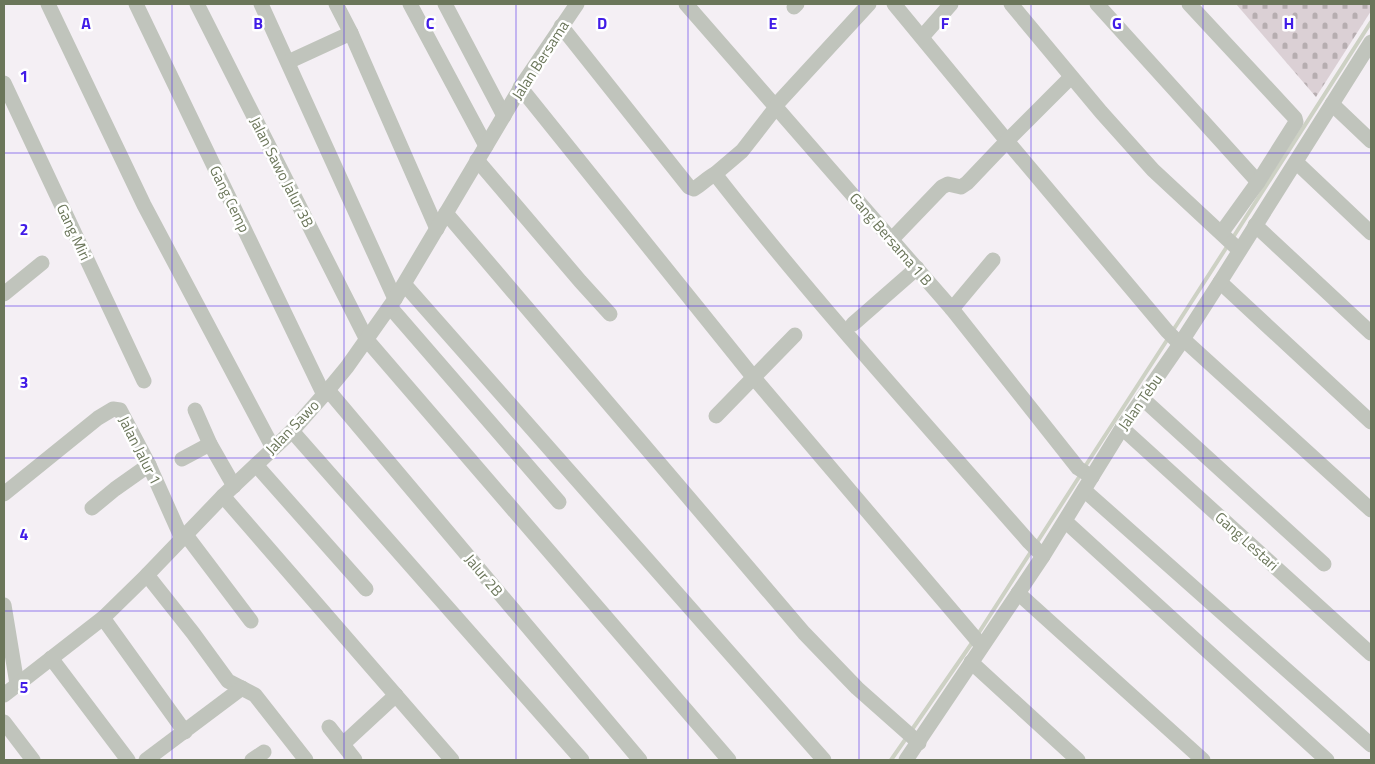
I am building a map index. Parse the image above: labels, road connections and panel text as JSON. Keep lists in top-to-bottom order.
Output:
{
  "streets": {
    "street": [
      "Jalan Bersama",
      "Jalan Sawo Jalur 3B",
      "Gang Cemp",
      "Gang Miri",
      "Gang Bersama 1 B",
      "Jalan Tebu",
      "Jalan Sawo",
      "Jalan Jalur 1",
      "Gang Lestari",
      "Jalur 2B"
    ]
  },
  "crossings": [
    ["Jalan Bersama", "Jalan Sawo"],
    ["Jalan Sawo Jalur 3B", "Jalan Sawo"],
    ["Gang Cemp", "Jalan Sawo"],
    ["Gang Cemp", "Jalur 2B"],
    ["Gang Bersama 1 B", "Jalan Tebu"],
    ["Jalan Tebu", "Gang Lestari"],
    ["Jalan Sawo", "Jalan Jalur 1"],
    ["Jalan Sawo", "Jalur 2B"]
  ],
  "grid": {
    "columns": [
      "A",
      "B",
      "C",
      "D",
      "E",
      "F",
      "G",
      "H"
    ],
    "rows": [
      "1",
      "2",
      "3",
      "4",
      "5"
    ]
  }
}
